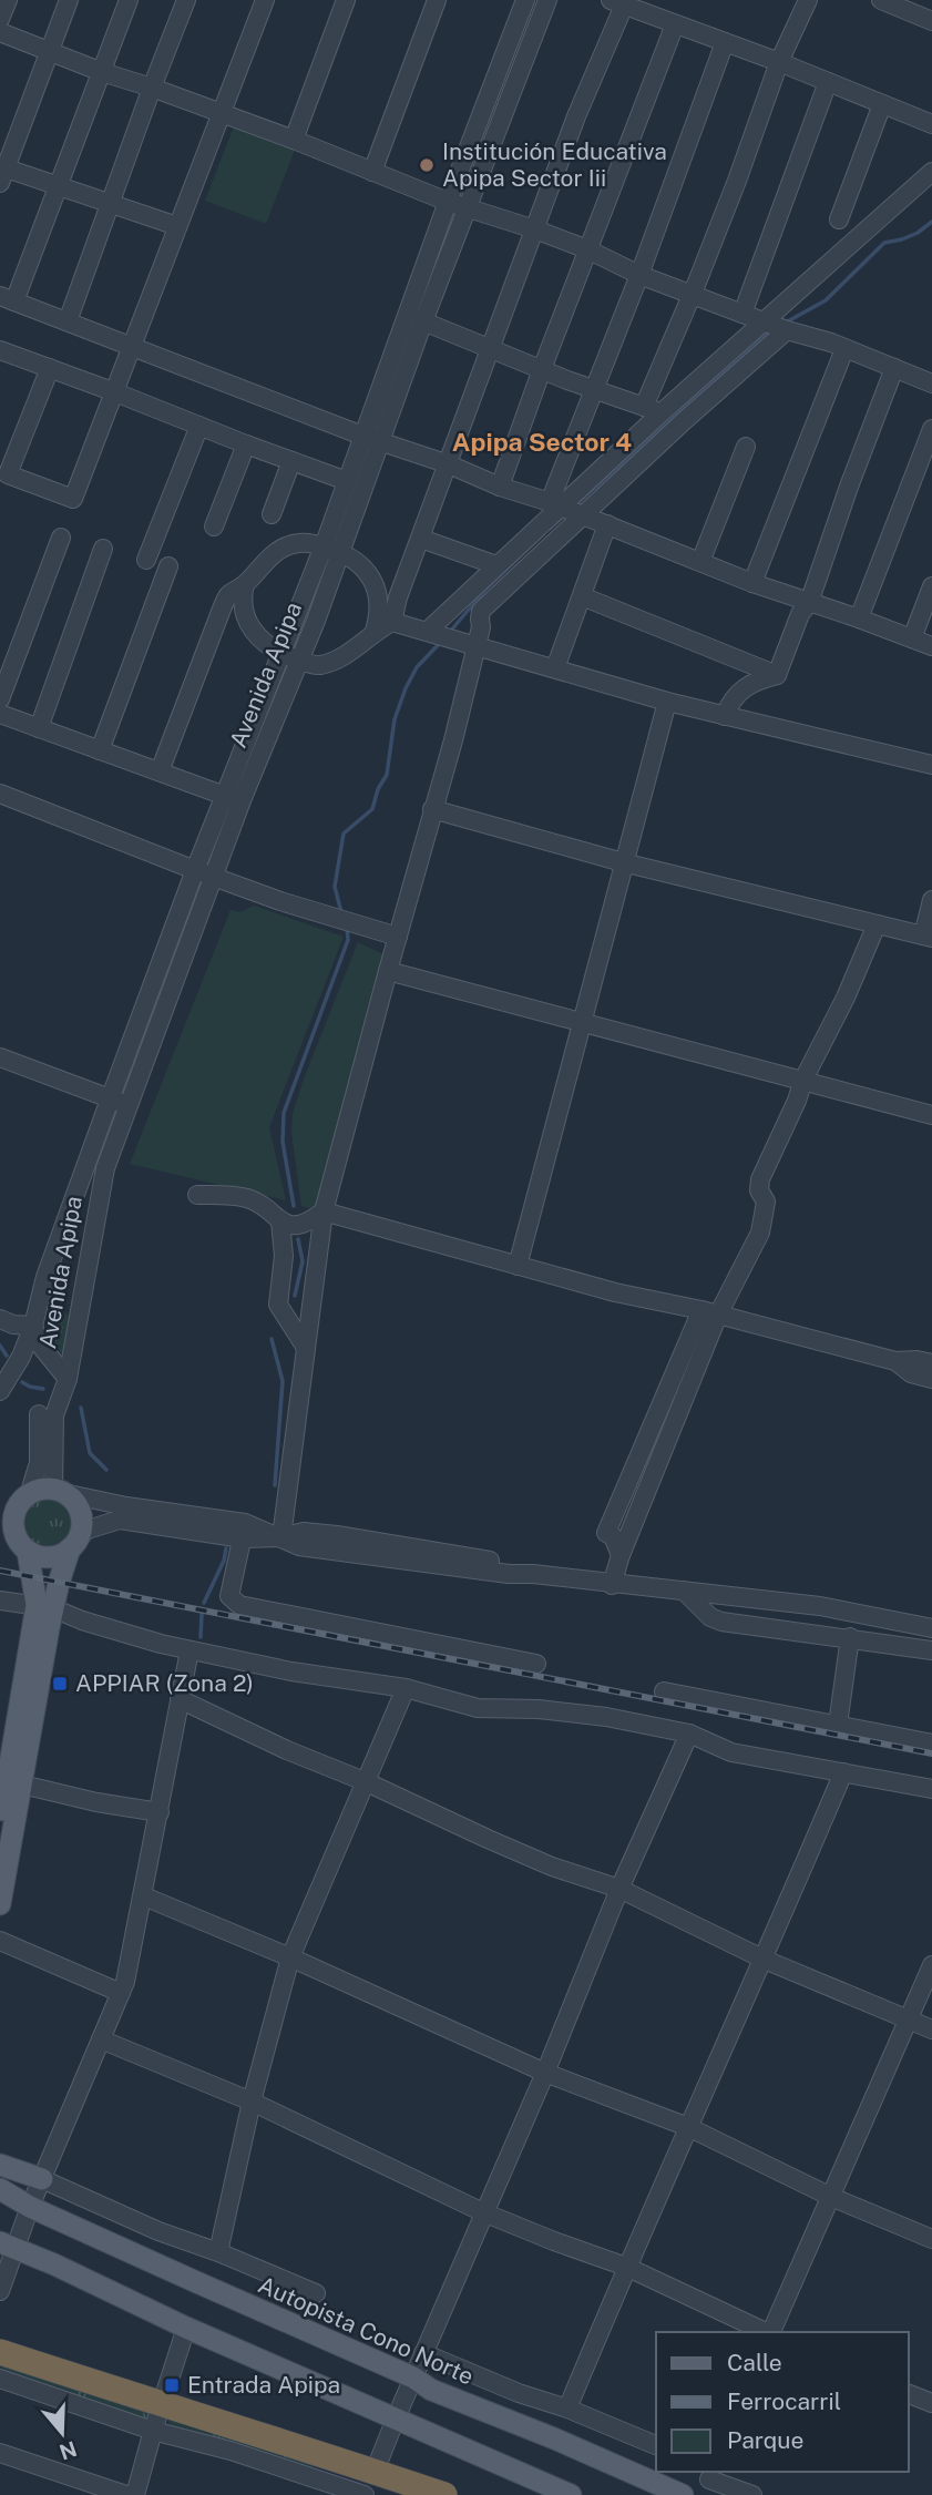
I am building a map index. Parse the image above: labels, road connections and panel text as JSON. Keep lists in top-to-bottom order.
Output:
{
  "streets": {
    "main road": ["Autopista Cono Norte"],
    "street": ["Avenida Apipa"]
  },
  "districts": ["Apipa Sector 4"],
  "places": {
    "other": ["Institución Educativa Apipa Sector Iii"],
    "transit": ["APPIAR (Zona 2)", "Entrada Apipa"]
  },
  "legend": ["Calle", "Ferrocarril", "Parque"],
  "north": "bottom"
}
